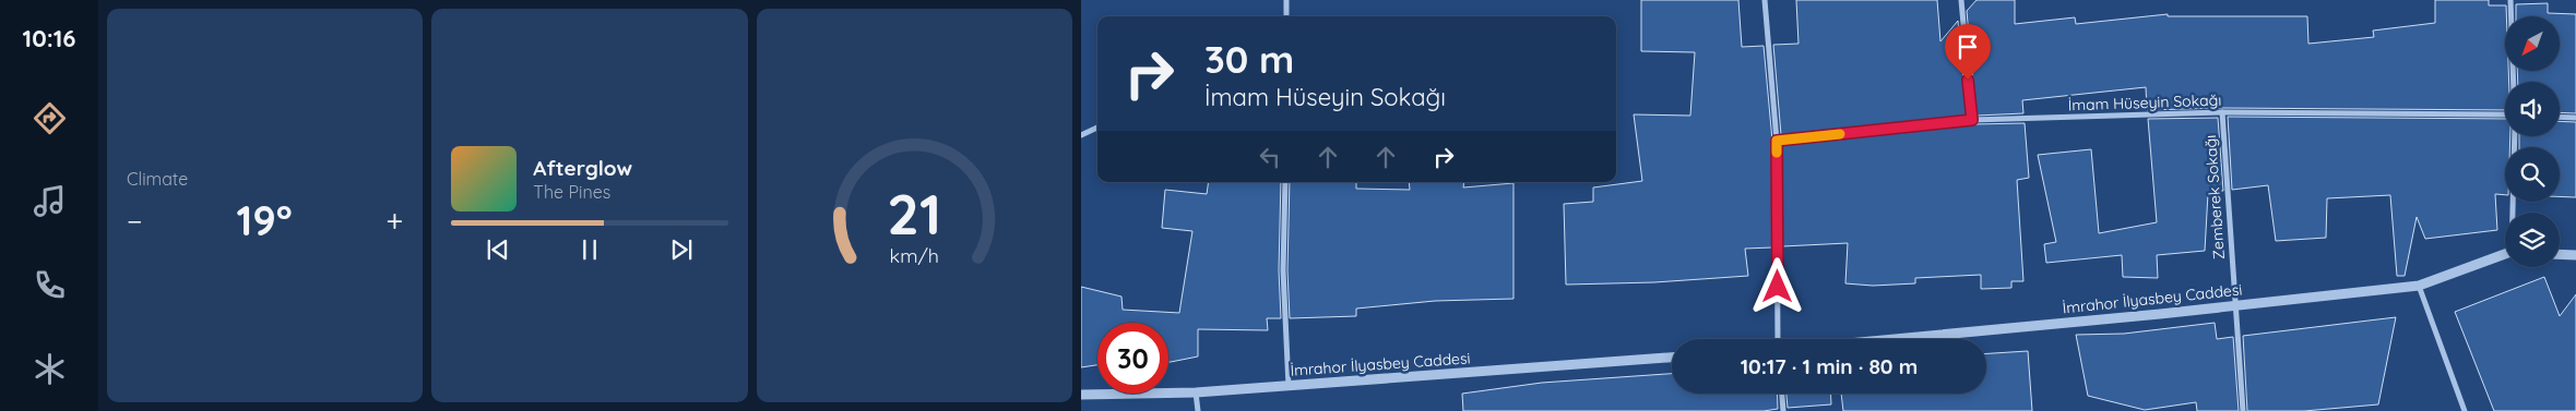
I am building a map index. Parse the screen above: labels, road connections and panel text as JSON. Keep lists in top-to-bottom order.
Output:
{
  "streets": {
    "street": ["İmam Hüseyin Sokağı", "Zemberek Sokağı", "İmrahor İlyasbey Caddesi"]
  },
  "crossings": [
    ["İmam Hüseyin Sokağı", "Zemberek Sokağı"],
    ["Zemberek Sokağı", "İmrahor İlyasbey Caddesi"]
  ],
  "north": "bottom left",
  "page": {
    "tabs": "10:16",
    "tile": "Climate",
    "turn": ["30 m", "İmam Hüseyin Sokağı"],
    "song": ["Afterglow", "The Pines"],
    "heat": ["−", "19°", "+"],
    "limit": "30",
    "trip": "10:17 · 1 min · 80 m",
    "gauge": ["21", "km/h"]
  }
}
